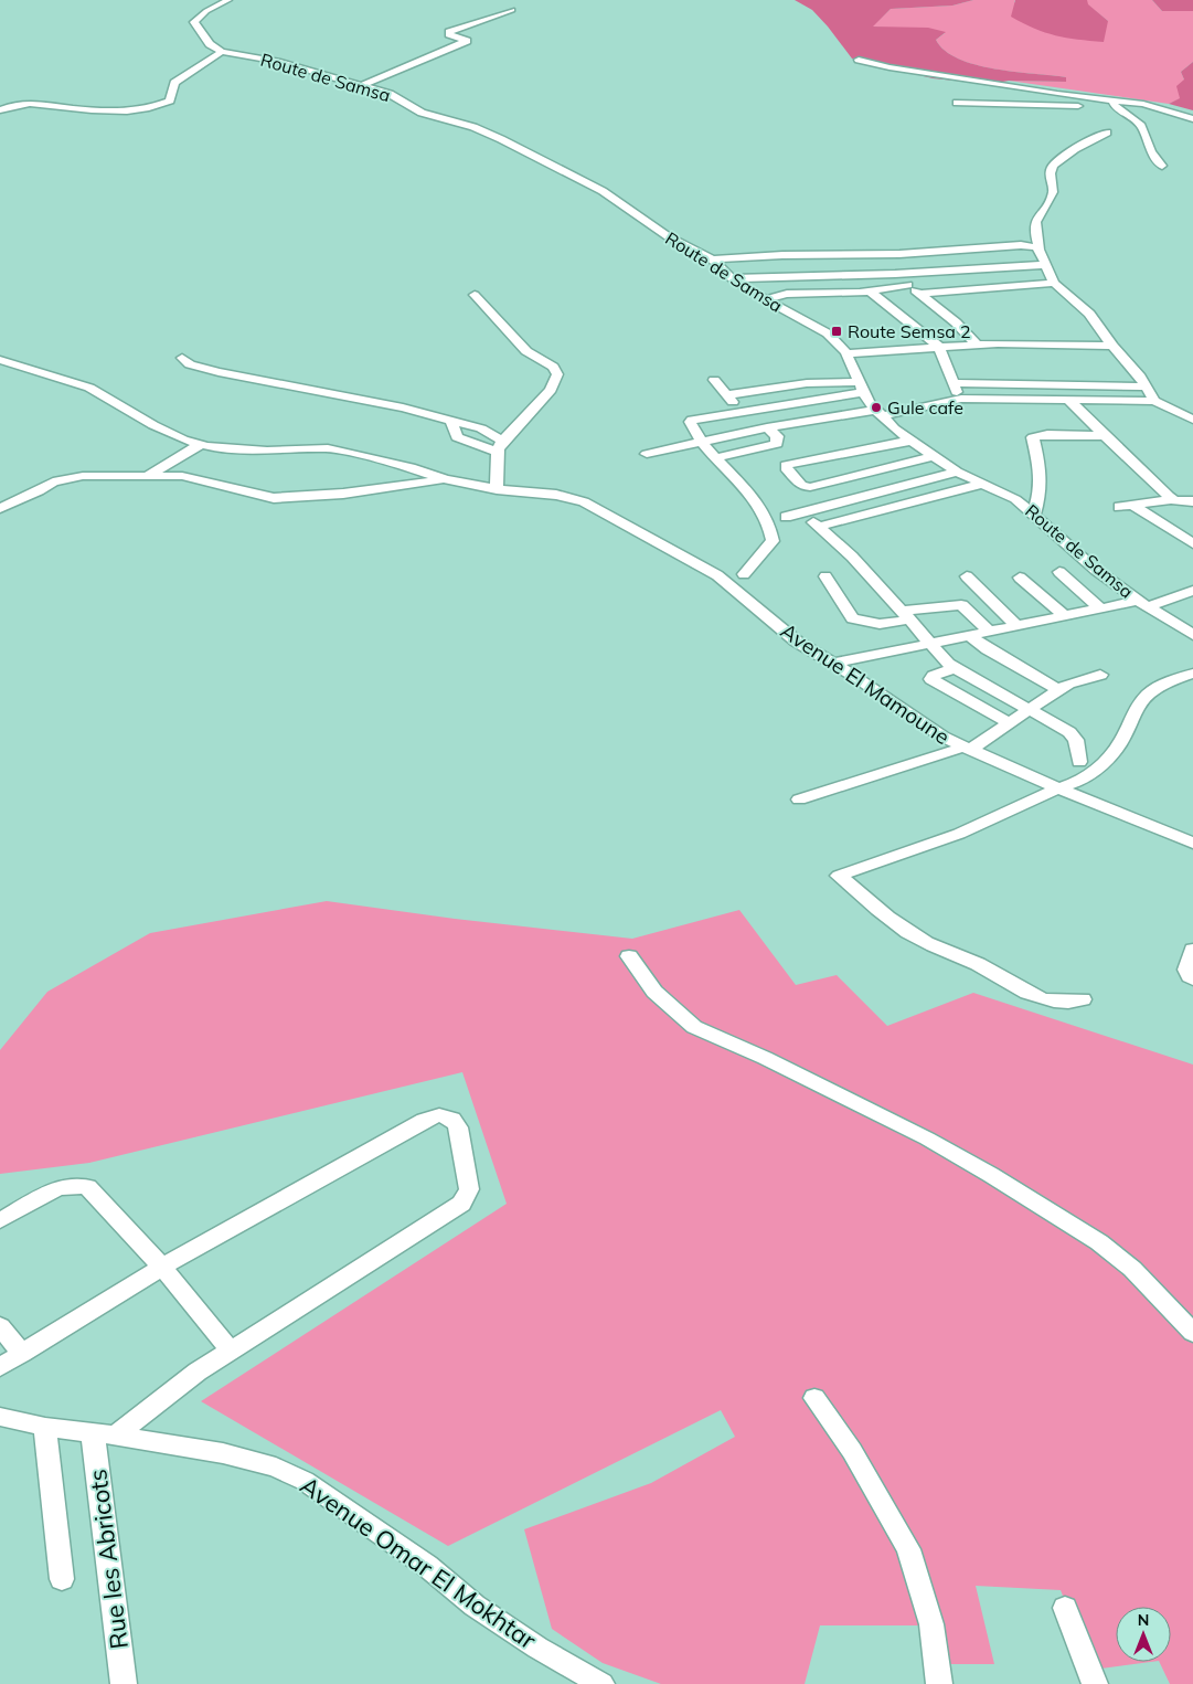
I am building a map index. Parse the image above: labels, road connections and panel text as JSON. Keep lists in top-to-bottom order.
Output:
{
  "streets": {
    "street": [
      "Route de Samsa",
      "Avenue El Mamoune",
      "Rue les Abricots",
      "Avenue Omar El Mokhtar"
    ]
  },
  "crossings": [
    ["Rue les Abricots", "Avenue Omar El Mokhtar"]
  ],
  "places": {
    "transit": ["Route Semsa 2"],
    "other": ["Gule cafe"]
  },
  "north": "top"
}
